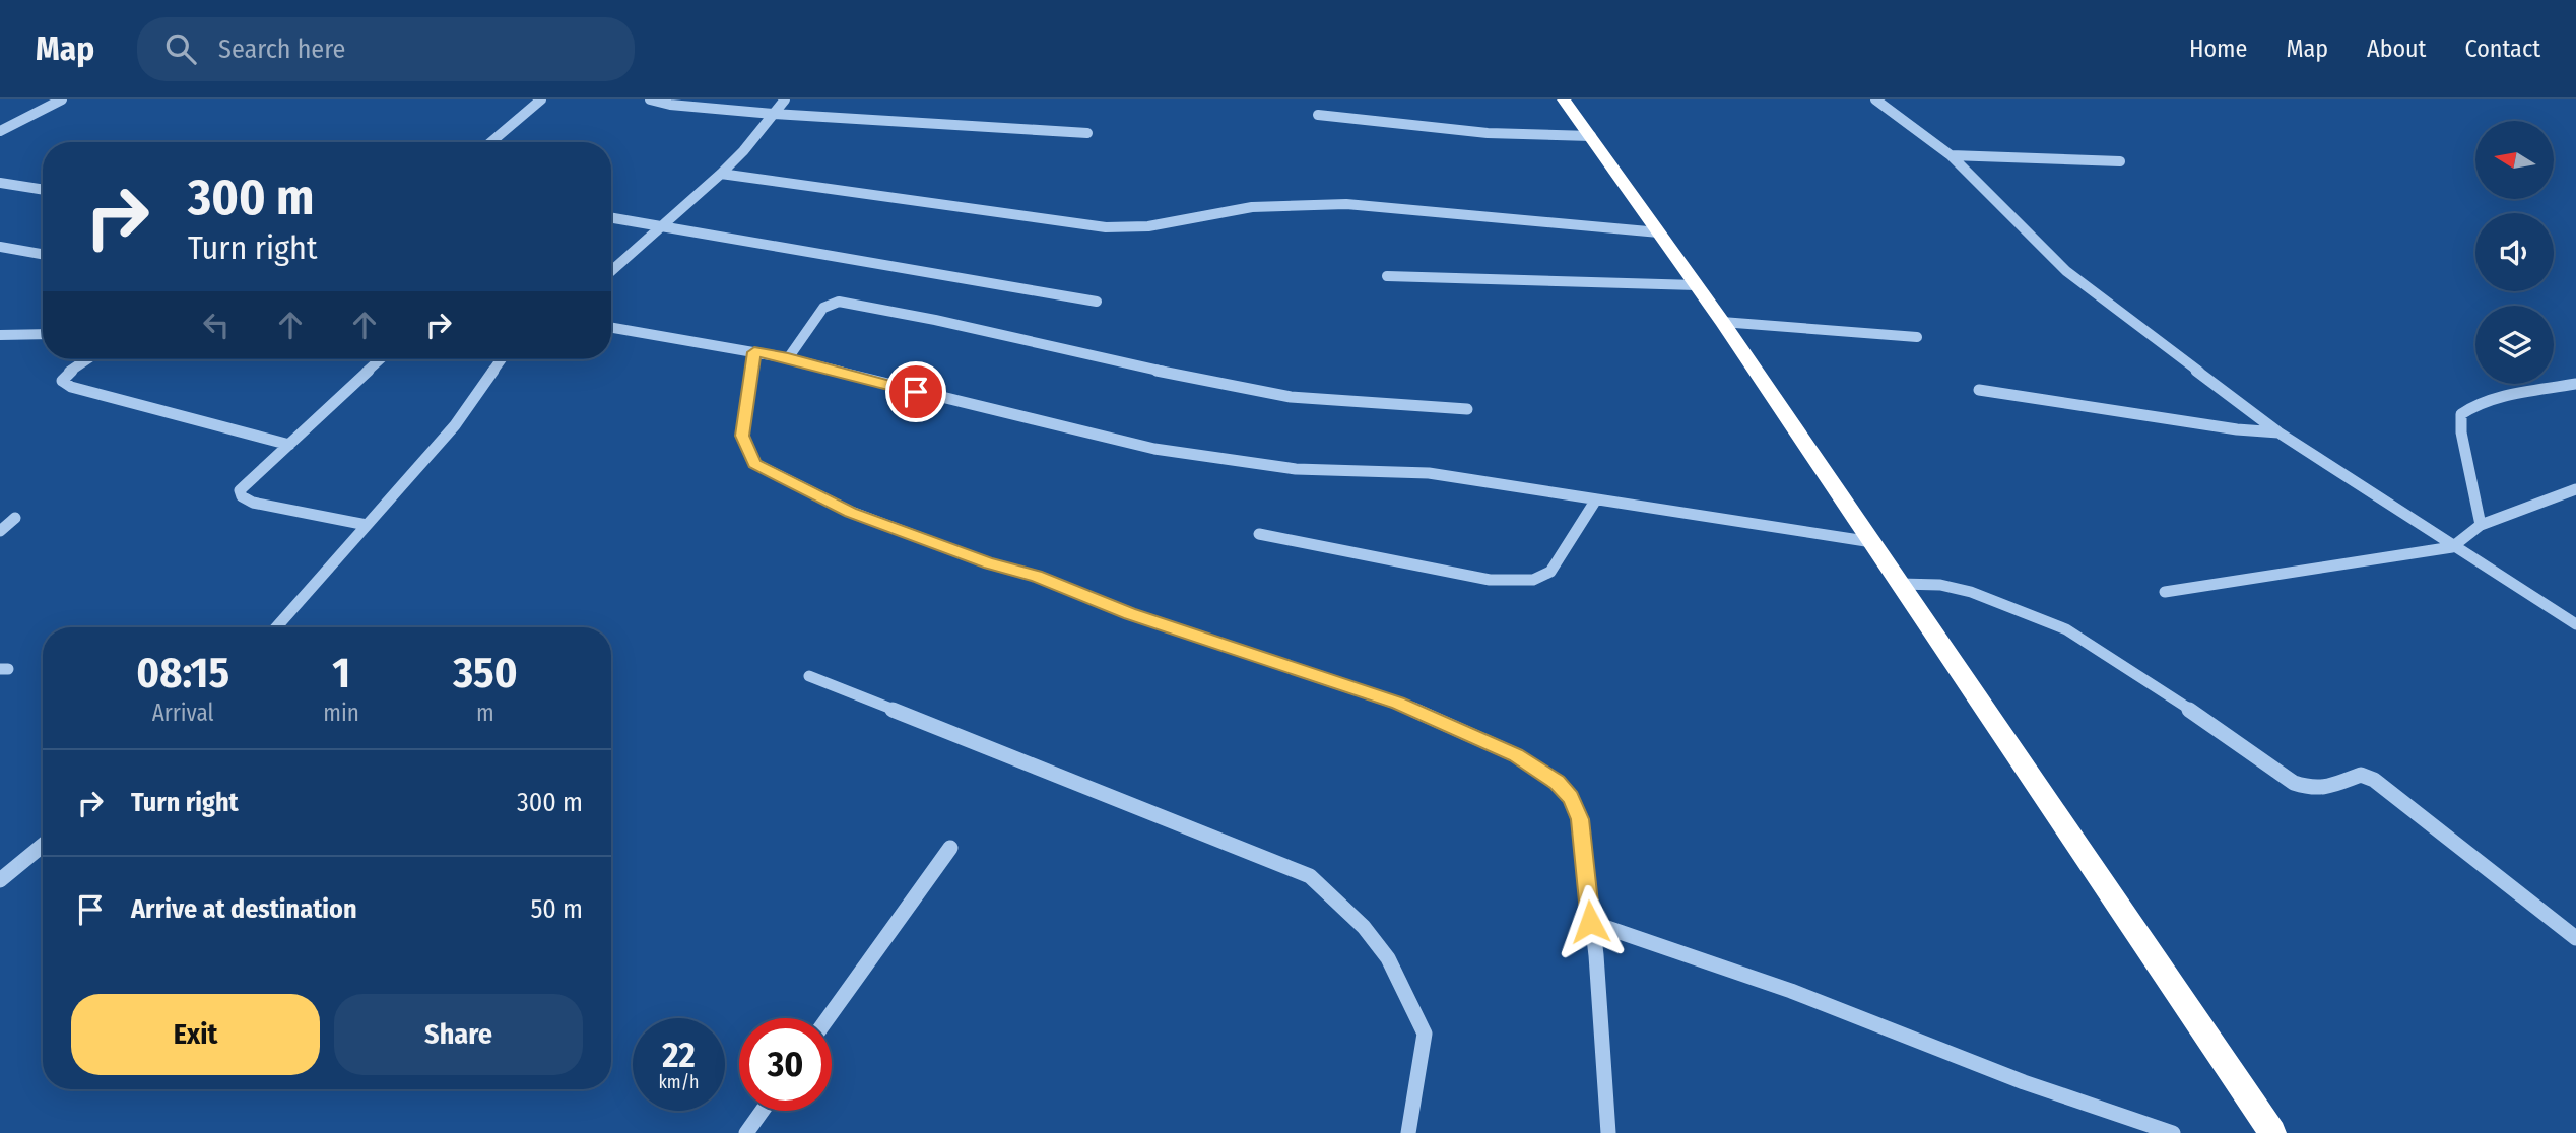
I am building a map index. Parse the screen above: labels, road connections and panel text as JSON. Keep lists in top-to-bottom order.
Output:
{
  "north": "left",
  "page": {
    "header": "Map",
    "search": "Search here",
    "nav": [
      "Home",
      "Map",
      "About",
      "Contact"
    ],
    "turn": ["300 m", "Turn right"],
    "eta": [
      "08:15",
      "Arrival",
      "1",
      "min",
      "350",
      "m"
    ],
    "list": [
      {
        "name": "Turn right",
        "value": "300 m"
      },
      {
        "name": "Arrive at destination",
        "value": "50 m"
      }
    ],
    "buttons": ["Exit", "Share"],
    "speed": "22 km/h",
    "limit": "30"
  }
}
